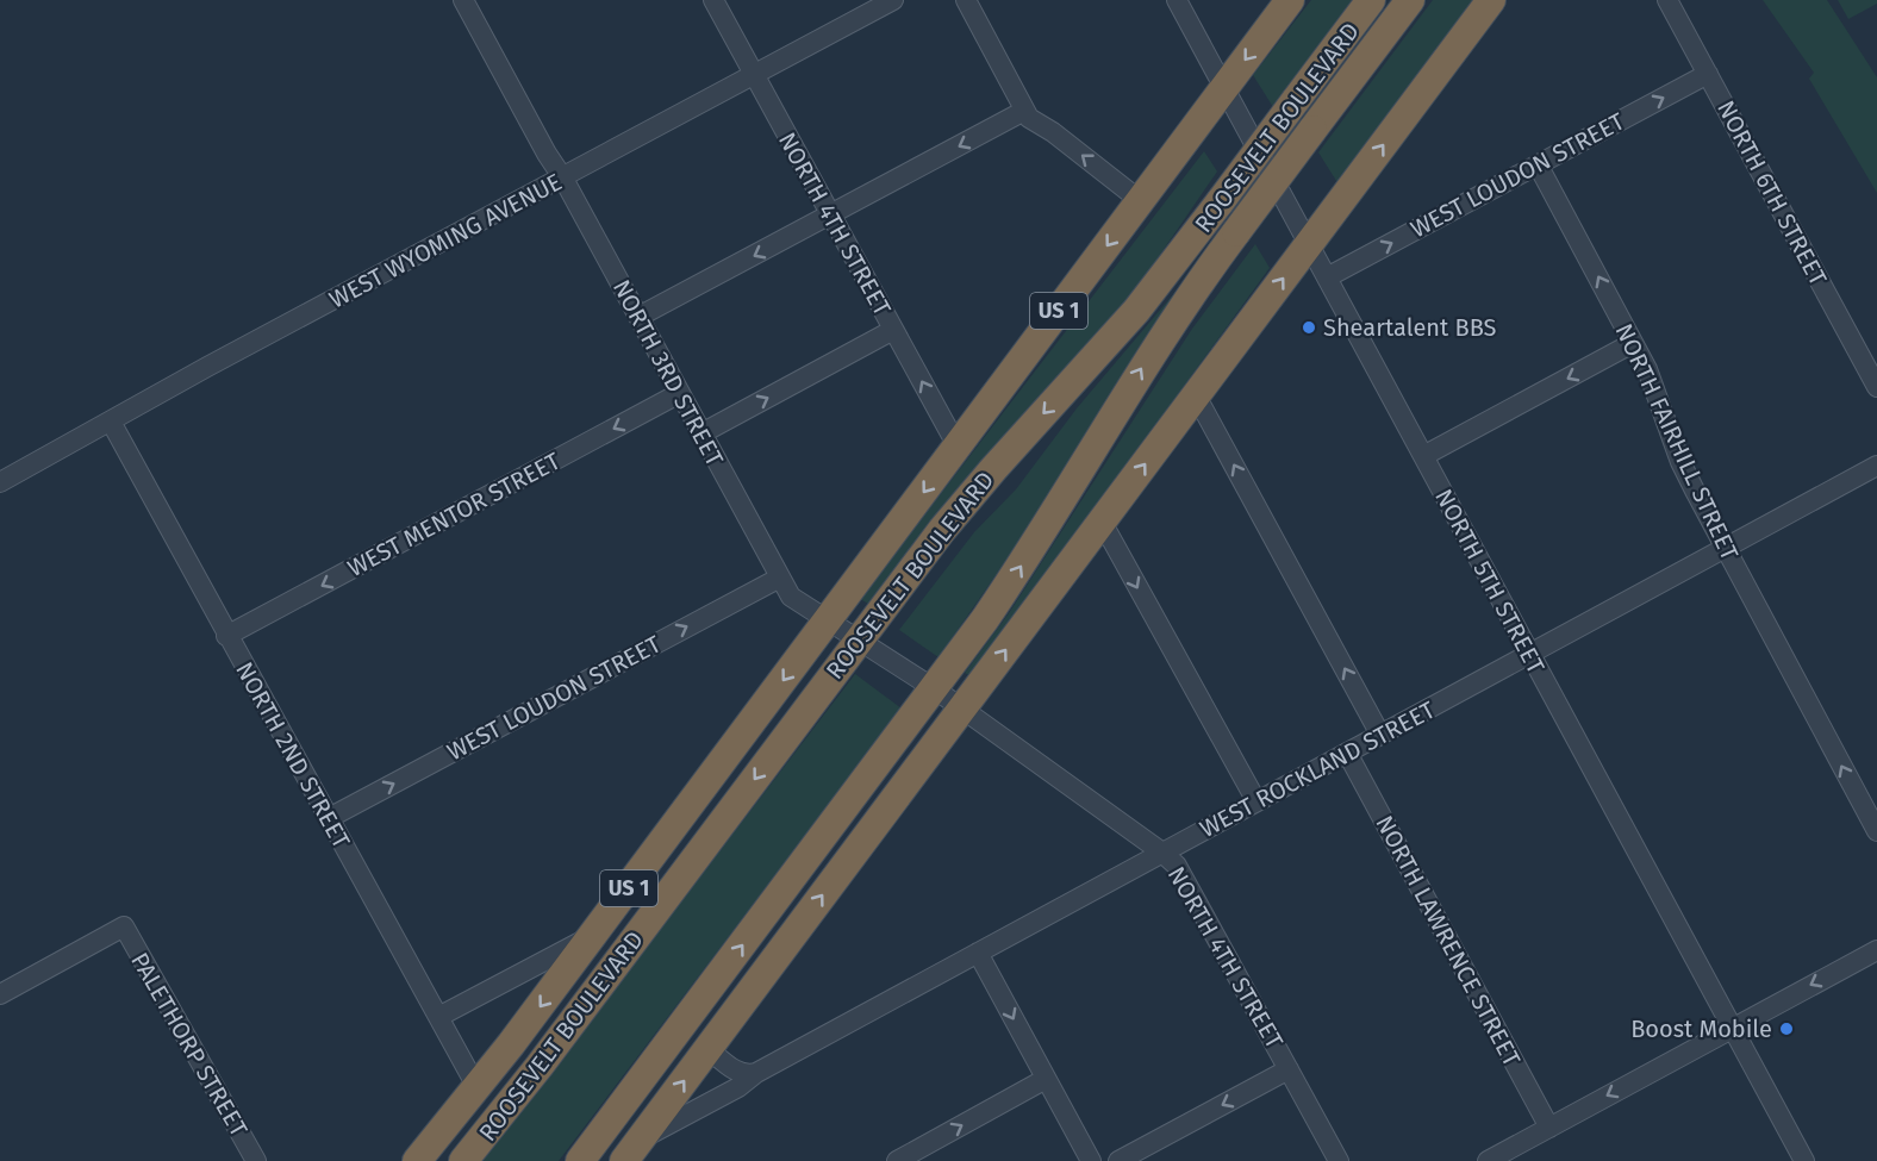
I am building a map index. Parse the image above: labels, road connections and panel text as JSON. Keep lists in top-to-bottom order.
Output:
{
  "streets": {
    "highway": ["ROOSEVELT BOULEVARD", "US 1"],
    "street": [
      "WEST LOUDON STREET",
      "NORTH 6TH STREET",
      "NORTH 4TH STREET",
      "WEST WYOMING AVENUE",
      "NORTH 3RD STREET",
      "NORTH FAIRHILL STREET",
      "WEST MENTOR STREET",
      "NORTH 5TH STREET",
      "NORTH 2ND STREET",
      "WEST ROCKLAND STREET",
      "NORTH LAWRENCE STREET",
      "PALETHORP STREET"
    ]
  },
  "crossings": [
    ["ROOSEVELT BOULEVARD", "NORTH 4TH STREET"],
    ["ROOSEVELT BOULEVARD", "NORTH 3RD STREET"],
    ["ROOSEVELT BOULEVARD", "NORTH 5TH STREET"],
    ["ROOSEVELT BOULEVARD", "NORTH 2ND STREET"],
    ["WEST LOUDON STREET", "NORTH 6TH STREET"],
    ["WEST LOUDON STREET", "NORTH 3RD STREET"],
    ["WEST LOUDON STREET", "NORTH FAIRHILL STREET"],
    ["WEST LOUDON STREET", "NORTH 5TH STREET"],
    ["WEST LOUDON STREET", "NORTH 2ND STREET"],
    ["NORTH 4TH STREET", "WEST WYOMING AVENUE"],
    ["NORTH 4TH STREET", "NORTH 3RD STREET"],
    ["NORTH 4TH STREET", "WEST ROCKLAND STREET"],
    ["WEST WYOMING AVENUE", "NORTH 3RD STREET"],
    ["WEST WYOMING AVENUE", "NORTH 2ND STREET"],
    ["NORTH 3RD STREET", "WEST MENTOR STREET"],
    ["NORTH FAIRHILL STREET", "WEST ROCKLAND STREET"],
    ["WEST MENTOR STREET", "NORTH 2ND STREET"],
    ["NORTH 5TH STREET", "WEST ROCKLAND STREET"],
    ["WEST ROCKLAND STREET", "NORTH LAWRENCE STREET"]
  ],
  "one_way": ["WEST LOUDON STREET", "NORTH FAIRHILL STREET", "WEST MENTOR STREET"],
  "places": ["Sheartalent BBS", "Boost Mobile"]
}
